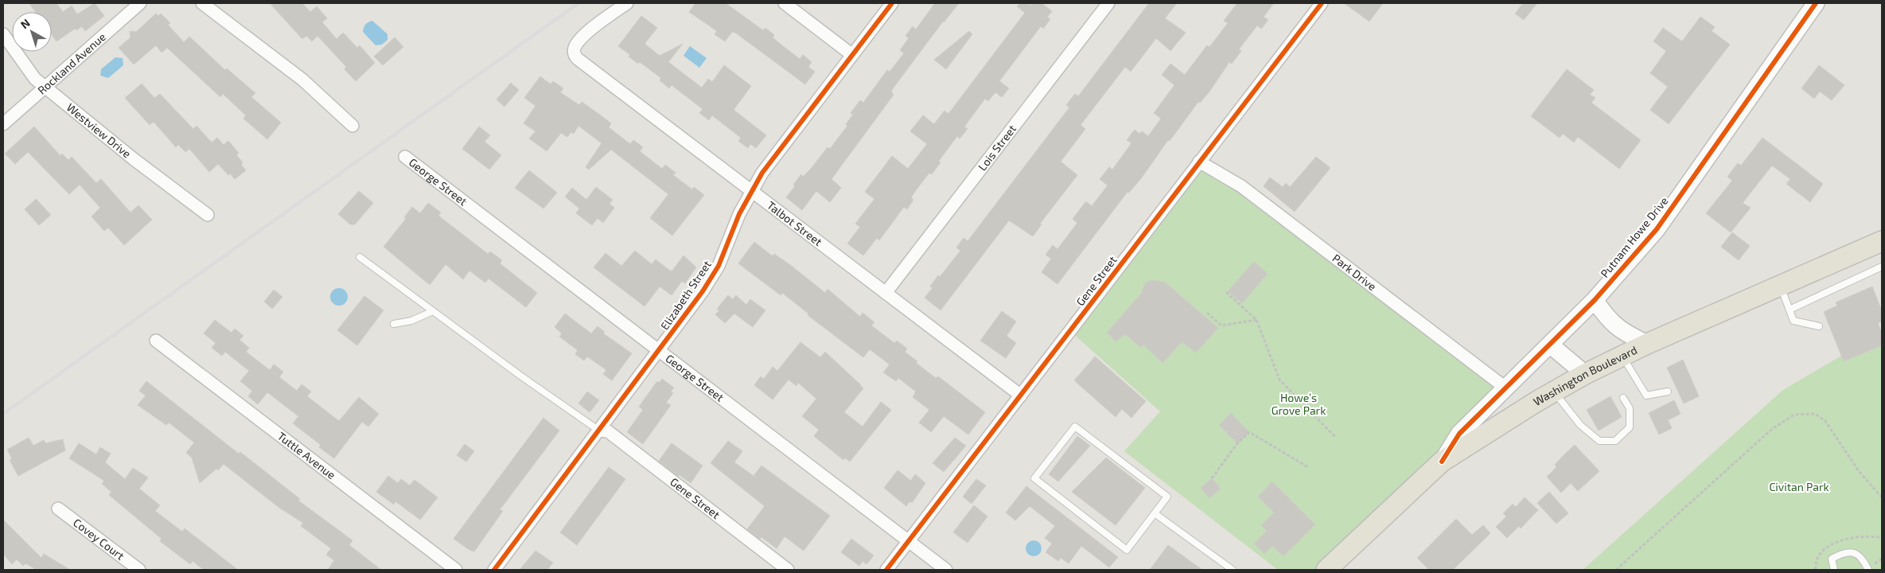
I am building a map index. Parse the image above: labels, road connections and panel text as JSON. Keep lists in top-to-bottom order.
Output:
{
  "streets": {
    "main road": ["Washington Boulevard"],
    "street": [
      "Rockland Avenue",
      "Westview Drive",
      "Lois Street",
      "George Street",
      "Talbot Street",
      "Putnam Howe Drive",
      "Park Drive",
      "Gene Street",
      "Elizabeth Street",
      "Tuttle Avenue",
      "Covey Court"
    ]
  },
  "crossings": [
    ["Rockland Avenue", "Westview Drive"],
    ["Lois Street", "Talbot Street"],
    ["George Street", "Gene Street"],
    ["George Street", "Elizabeth Street"],
    ["Talbot Street", "Gene Street"],
    ["Talbot Street", "Elizabeth Street"],
    ["Putnam Howe Drive", "Park Drive"],
    ["Putnam Howe Drive", "Washington Boulevard"],
    ["Park Drive", "Gene Street"],
    ["Gene Street", "Elizabeth Street"]
  ],
  "parks": ["Howe’s Grove Park", "Civitan Park"],
  "north": "top left"
}
